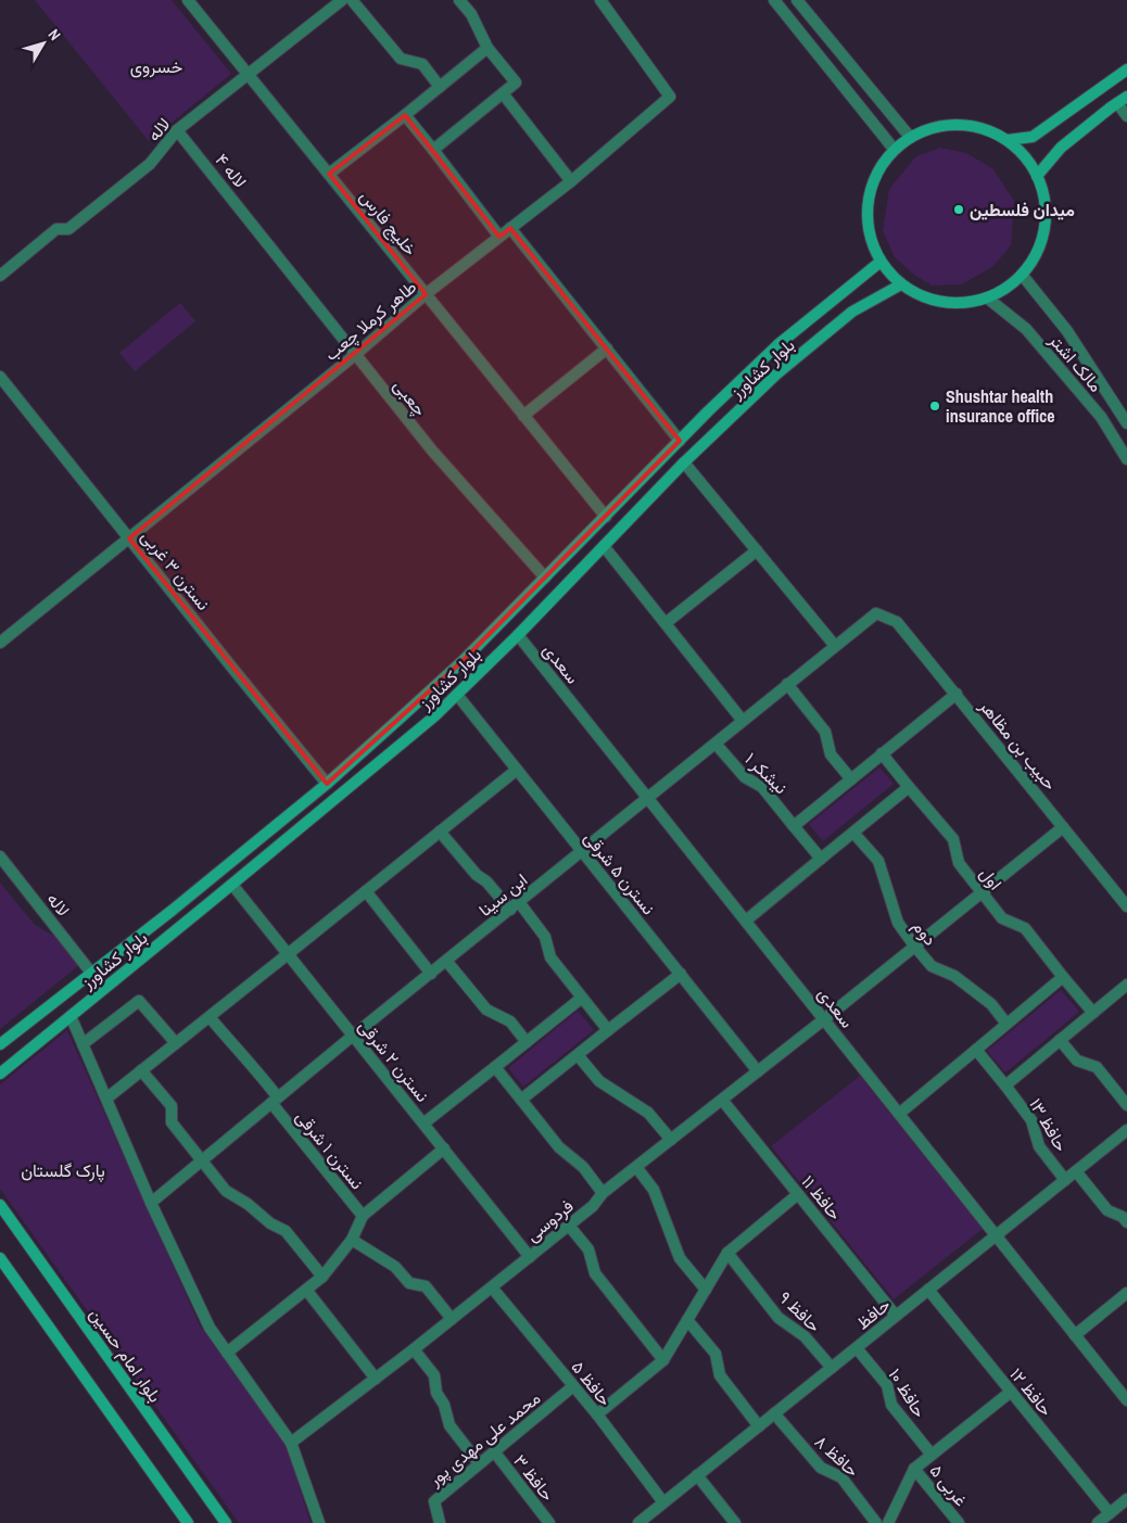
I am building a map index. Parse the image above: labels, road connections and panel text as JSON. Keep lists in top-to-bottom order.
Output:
{
  "streets": {
    "main road": ["بلوار کشاورز", "بلوار امام حسین"],
    "street": [
      "لاله",
      "لاله ۴",
      "خلیج فارس",
      "طاهر کرملا چعب",
      "مالک اشتر",
      "چعبی",
      "نسترن ۳ غربی",
      "سعدی",
      "حبیب بن مظاهر",
      "نیشکر ۱",
      "نسترن ۵ شرقی",
      "اول",
      "ابن سینا",
      "دوم",
      "نسترن ۲ شرقی",
      "حافظ ۱۳",
      "نسترن ۱ شرقی",
      "حافظ ۱۱",
      "فردوسی",
      "حافظ ۹",
      "حافظ",
      "حافظ ۵",
      "حافظ ۱۲",
      "حافظ ۱۰",
      "محمد علی مهدی پور",
      "حافظ ۸",
      "حافظ ۳",
      "۵ غربی"
    ]
  },
  "crossings": [
    ["لاله", "لاله ۴"],
    ["لاله", "خلیج فارس"],
    ["لاله", "بلوار کشاورز"],
    ["لاله ۴", "چعبی"],
    ["خلیج فارس", "طاهر کرملا چعب"],
    ["خلیج فارس", "بلوار کشاورز"],
    ["طاهر کرملا چعب", "چعبی"],
    ["طاهر کرملا چعب", "نسترن ۳ غربی"],
    ["مالک اشتر", "بلوار کشاورز"],
    ["بلوار کشاورز", "چعبی"],
    ["بلوار کشاورز", "نسترن ۳ غربی"],
    ["بلوار کشاورز", "سعدی"],
    ["بلوار کشاورز", "نسترن ۵ شرقی"],
    ["بلوار کشاورز", "نسترن ۲ شرقی"],
    ["سعدی", "ابن سینا"],
    ["سعدی", "فردوسی"],
    ["سعدی", "حافظ"],
    ["حبیب بن مظاهر", "ابن سینا"],
    ["حبیب بن مظاهر", "فردوسی"],
    ["نیشکر ۱", "ابن سینا"],
    ["نسترن ۵ شرقی", "ابن سینا"],
    ["نسترن ۵ شرقی", "فردوسی"],
    ["اول", "فردوسی"],
    ["ابن سینا", "نسترن ۲ شرقی"],
    ["ابن سینا", "نسترن ۱ شرقی"],
    ["دوم", "فردوسی"],
    ["نسترن ۲ شرقی", "فردوسی"],
    ["حافظ ۱۳", "حافظ"],
    ["حافظ ۱۱", "فردوسی"],
    ["حافظ ۱۱", "حافظ"],
    ["فردوسی", "حافظ ۵"],
    ["حافظ ۹", "حافظ"],
    ["حافظ", "حافظ ۵"],
    ["حافظ", "حافظ ۱۲"],
    ["حافظ", "حافظ ۱۰"],
    ["حافظ", "حافظ ۸"],
    ["حافظ ۵", "محمد علی مهدی پور"],
    ["محمد علی مهدی پور", "حافظ ۳"]
  ],
  "parks": ["خسروی", "پارک گلستان"],
  "places": ["میدان فلسطین", "Shushtar health insurance office"],
  "north": "top right"
}
